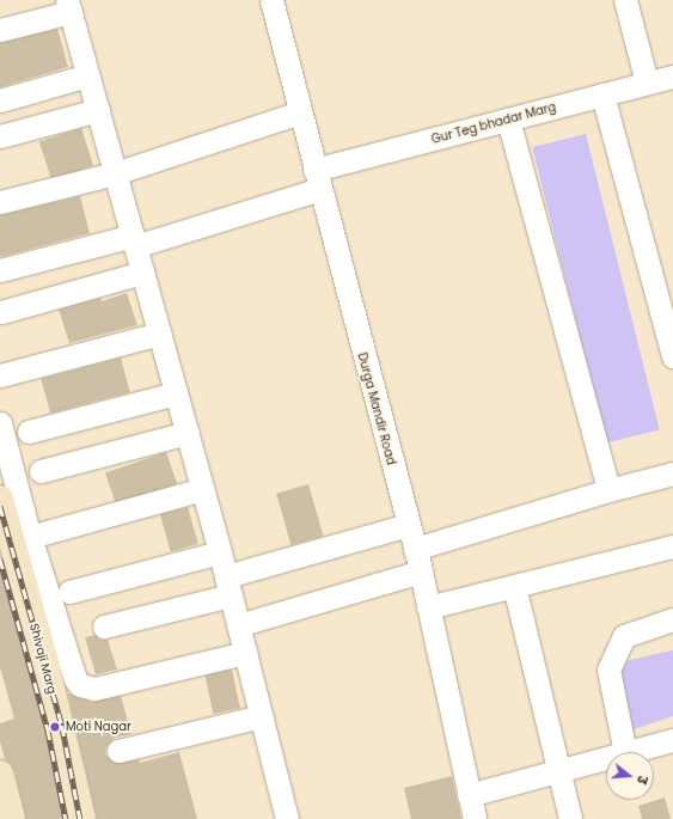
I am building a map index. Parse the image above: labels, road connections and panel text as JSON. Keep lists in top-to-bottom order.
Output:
{
  "streets": {
    "main road": ["Shivaji Marg"],
    "street": ["Gur Teg bhadar Marg", "Durga Mandir Road"]
  },
  "crossings": [
    ["Gur Teg bhadar Marg", "Durga Mandir Road"]
  ],
  "places": ["Moti Nagar"],
  "north": "right"
}
